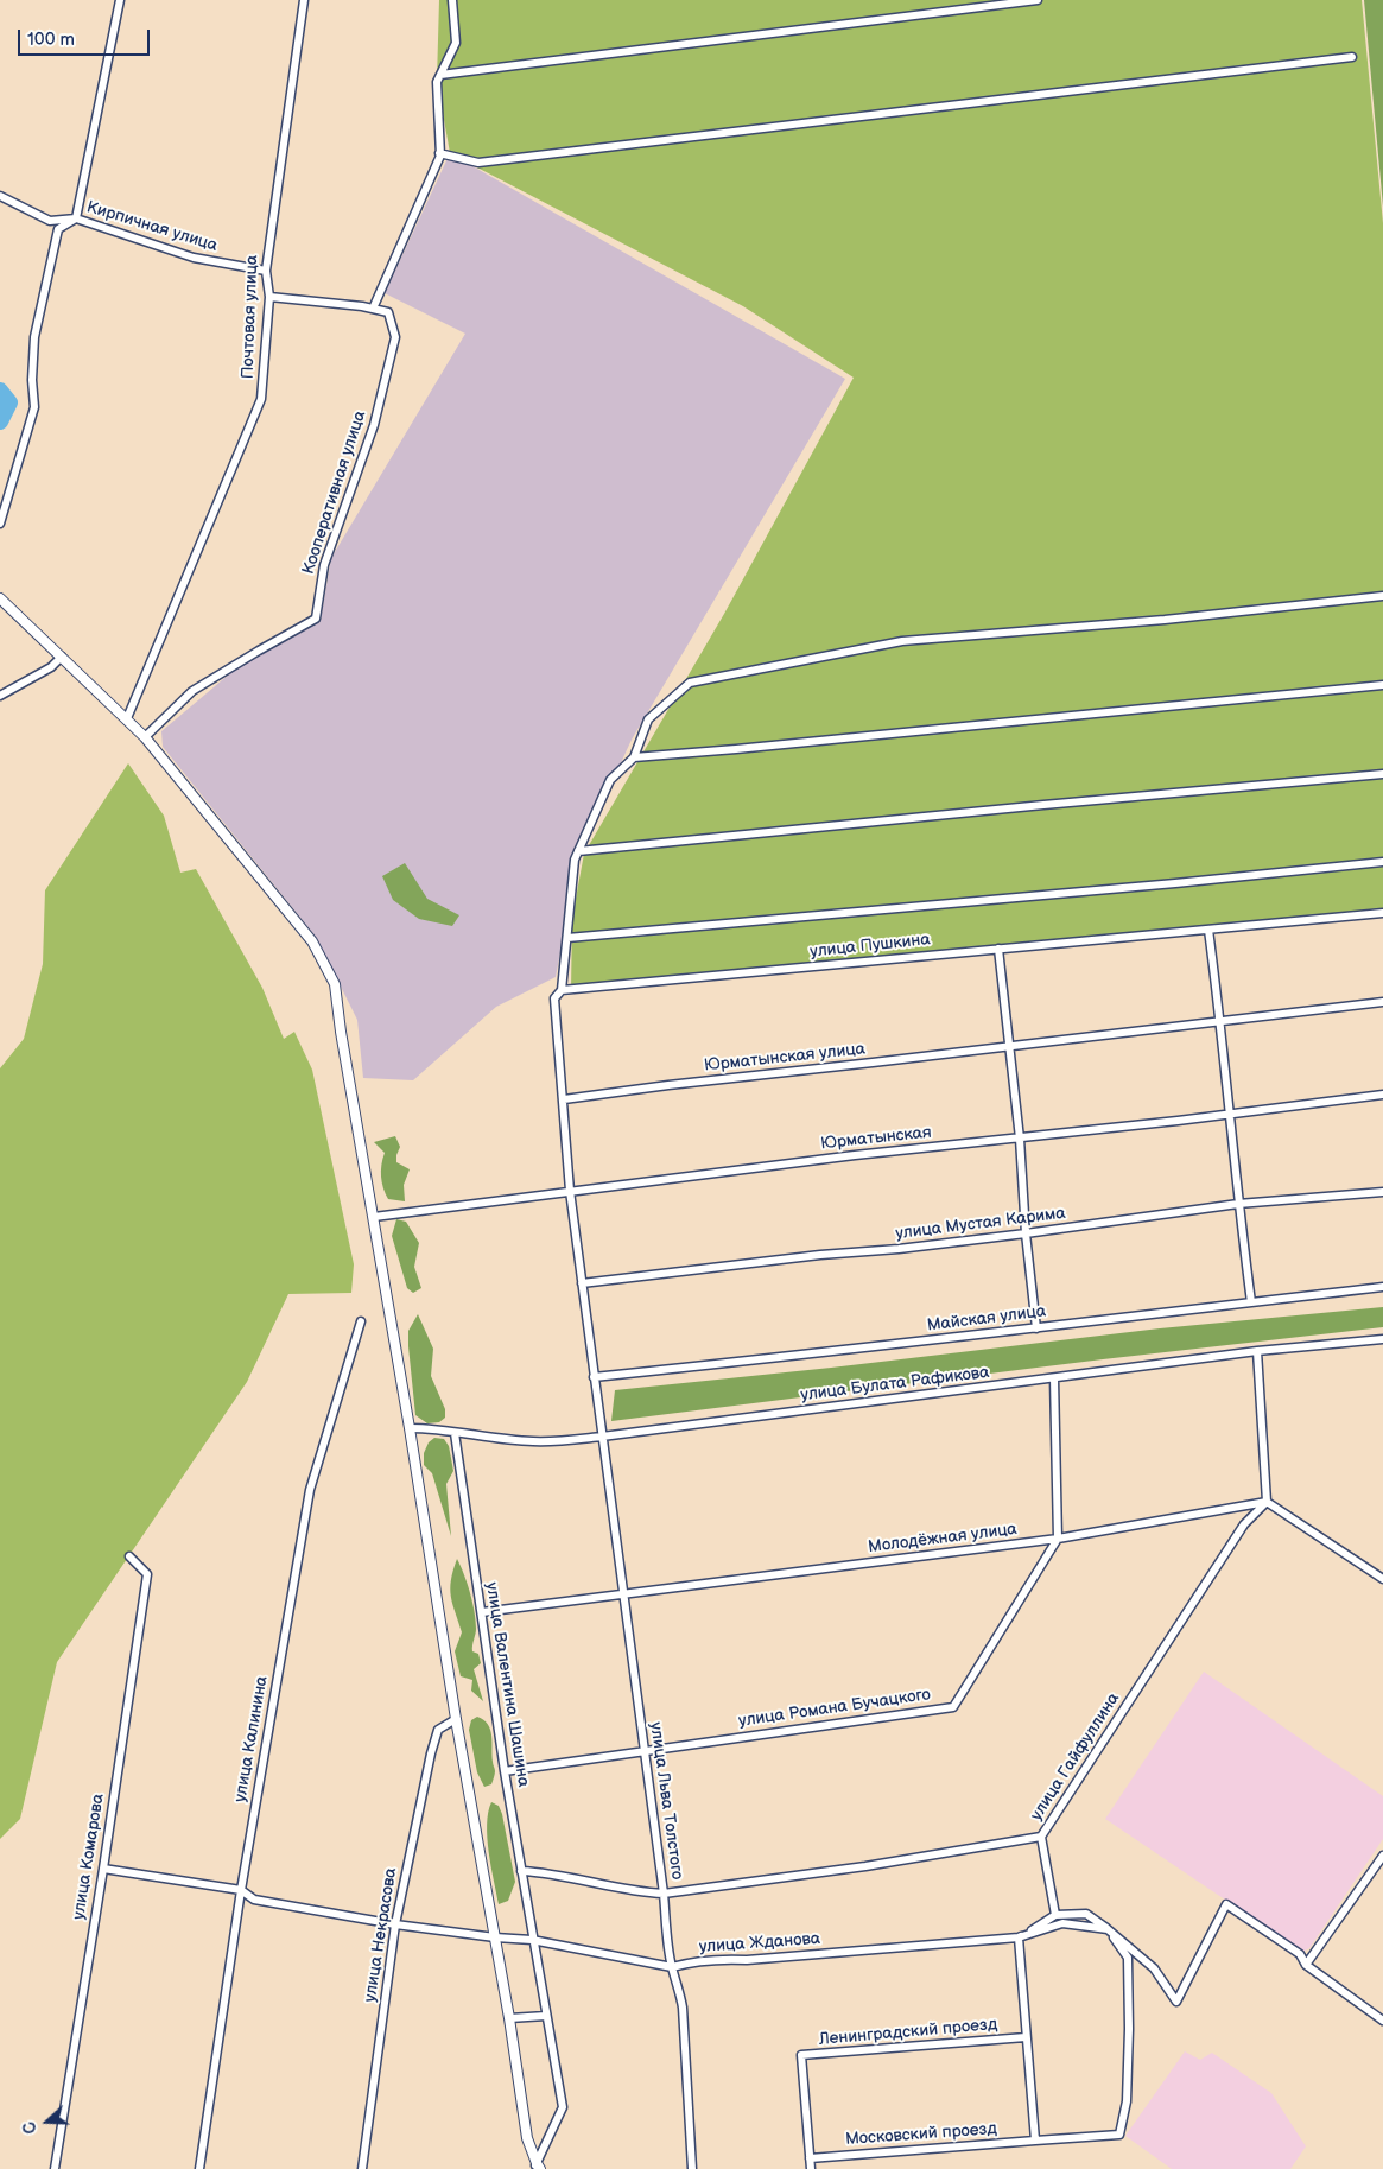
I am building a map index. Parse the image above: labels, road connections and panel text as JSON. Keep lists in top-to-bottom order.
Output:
{
  "streets": {
    "street": [
      "Кирпичная улица",
      "Почтовая улица",
      "Кооперативная улица",
      "улица Пушкина",
      "Юрматынская улица",
      "Юрматынская",
      "улица Мустая Карима",
      "Майская улица",
      "улица Булата Рафикова",
      "Молодёжная улица",
      "улица Валентина Шашина",
      "улица Романа Бучацкого",
      "улица Калинина",
      "улица Гайфуллина",
      "улица Льва Толстого",
      "улица Комарова",
      "улица Некрасова",
      "улица Жданова",
      "Ленинградский проезд",
      "Московский проезд"
    ]
  },
  "crossings": [
    ["Кирпичная улица", "Почтовая улица"],
    ["Юрматынская", "улица Льва Толстого"],
    ["улица Мустая Карима", "улица Льва Толстого"],
    ["Майская улица", "улица Льва Толстого"],
    ["улица Булата Рафикова", "улица Валентина Шашина"],
    ["улица Булата Рафикова", "улица Льва Толстого"],
    ["Молодёжная улица", "улица Валентина Шашина"],
    ["Молодёжная улица", "улица Романа Бучацкого"],
    ["Молодёжная улица", "улица Гайфуллина"],
    ["Молодёжная улица", "улица Льва Толстого"],
    ["улица Валентина Шашина", "улица Романа Бучацкого"],
    ["улица Валентина Шашина", "улица Гайфуллина"],
    ["улица Валентина Шашина", "улица Жданова"],
    ["улица Романа Бучацкого", "улица Льва Толстого"],
    ["улица Калинина", "улица Жданова"],
    ["улица Гайфуллина", "улица Льва Толстого"],
    ["улица Льва Толстого", "улица Жданова"],
    ["улица Комарова", "улица Жданова"],
    ["улица Некрасова", "улица Жданова"],
    ["улица Жданова", "Московский проезд"],
    ["Ленинградский проезд", "Московский проезд"]
  ],
  "scale_bar": "100 m",
  "north": "left"
}
